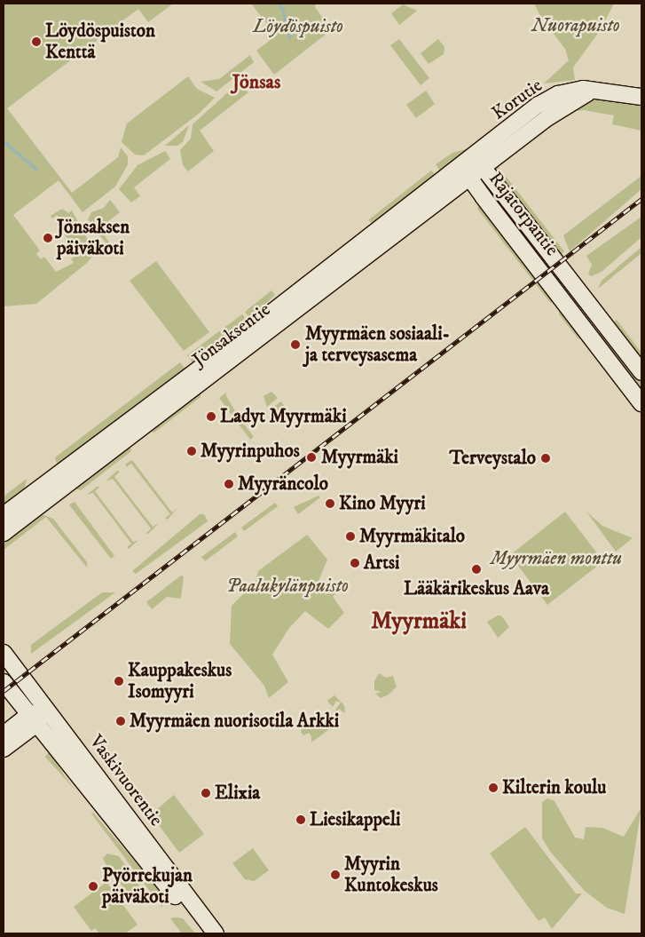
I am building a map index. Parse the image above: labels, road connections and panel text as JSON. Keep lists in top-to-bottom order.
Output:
{
  "streets": {
    "main road": [
      "Korutie",
      "Rajatorpantie",
      "Jönsaksentie",
      "Vaskivuorentie"
    ]
  },
  "crossings": [
    ["Korutie", "Rajatorpantie"],
    ["Korutie", "Jönsaksentie"],
    ["Rajatorpantie", "Jönsaksentie"]
  ],
  "districts": ["Jönsas", "Myyrmäki"],
  "parks": [
    "Nuorapuisto",
    "Löydöspuisto",
    "Myyrmäen monttu",
    "Paalukylänpuisto"
  ],
  "places": [
    "Löydöspuiston Kenttä",
    "Jönsaksen päiväkoti",
    "Myyrmäen sosiaali- ja terveysasema",
    "Ladyt Myyrmäki",
    "Myyrinpuhos",
    "Myyrmäki",
    "Terveystalo",
    "Myyräncolo",
    "Kino Myyri",
    "Myyrmäkitalo",
    "Artsi",
    "Lääkärikeskus Aava",
    "Kauppakeskus Isomyyri",
    "Myyrmäen nuorisotila Arkki",
    "Kilterin koulu",
    "Elixia",
    "Liesikappeli",
    "Myyrin Kuntokeskus",
    "Pyörrekujan päiväkoti"
  ]
}
